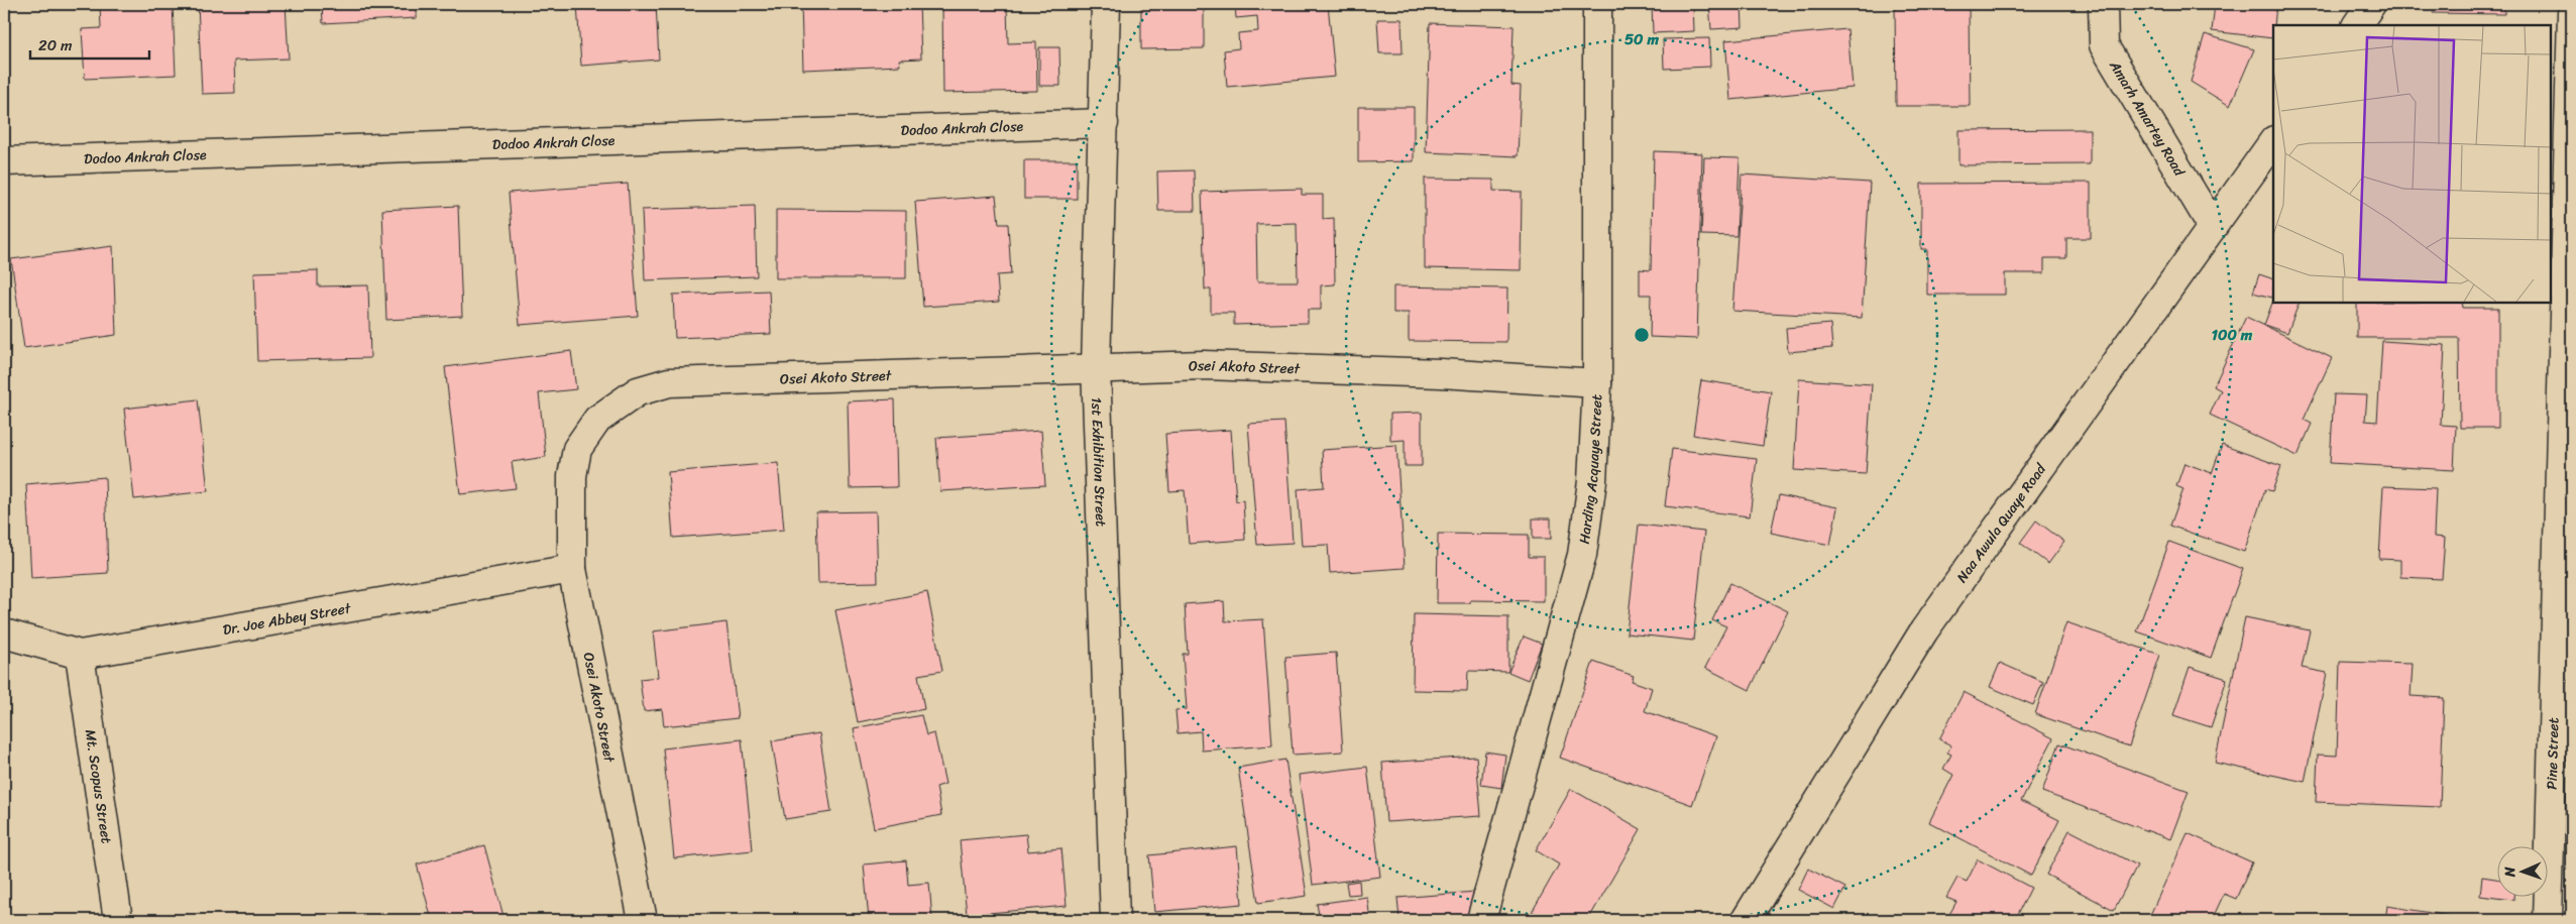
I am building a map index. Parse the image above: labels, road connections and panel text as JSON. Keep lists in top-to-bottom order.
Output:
{
  "streets": {
    "street": [
      "Amarh Amartey Road",
      "Dodoo Ankrah Close",
      "Osei Akoto Street",
      "1st Exhibition Street",
      "Harding Acquaye Street",
      "Naa Awula Quaye Road",
      "Dr. Joe Abbey Street",
      "Pine Street",
      "Mt. Scopus Street"
    ]
  },
  "crossings": [
    ["Amarh Amartey Road", "Naa Awula Quaye Road"],
    ["Dodoo Ankrah Close", "1st Exhibition Street"],
    ["Osei Akoto Street", "1st Exhibition Street"],
    ["Osei Akoto Street", "Harding Acquaye Street"],
    ["Osei Akoto Street", "Dr. Joe Abbey Street"],
    ["Dr. Joe Abbey Street", "Mt. Scopus Street"]
  ],
  "scale_bar": "20 m",
  "north": "left",
  "rings": ["50 m", "100 m"]
}
